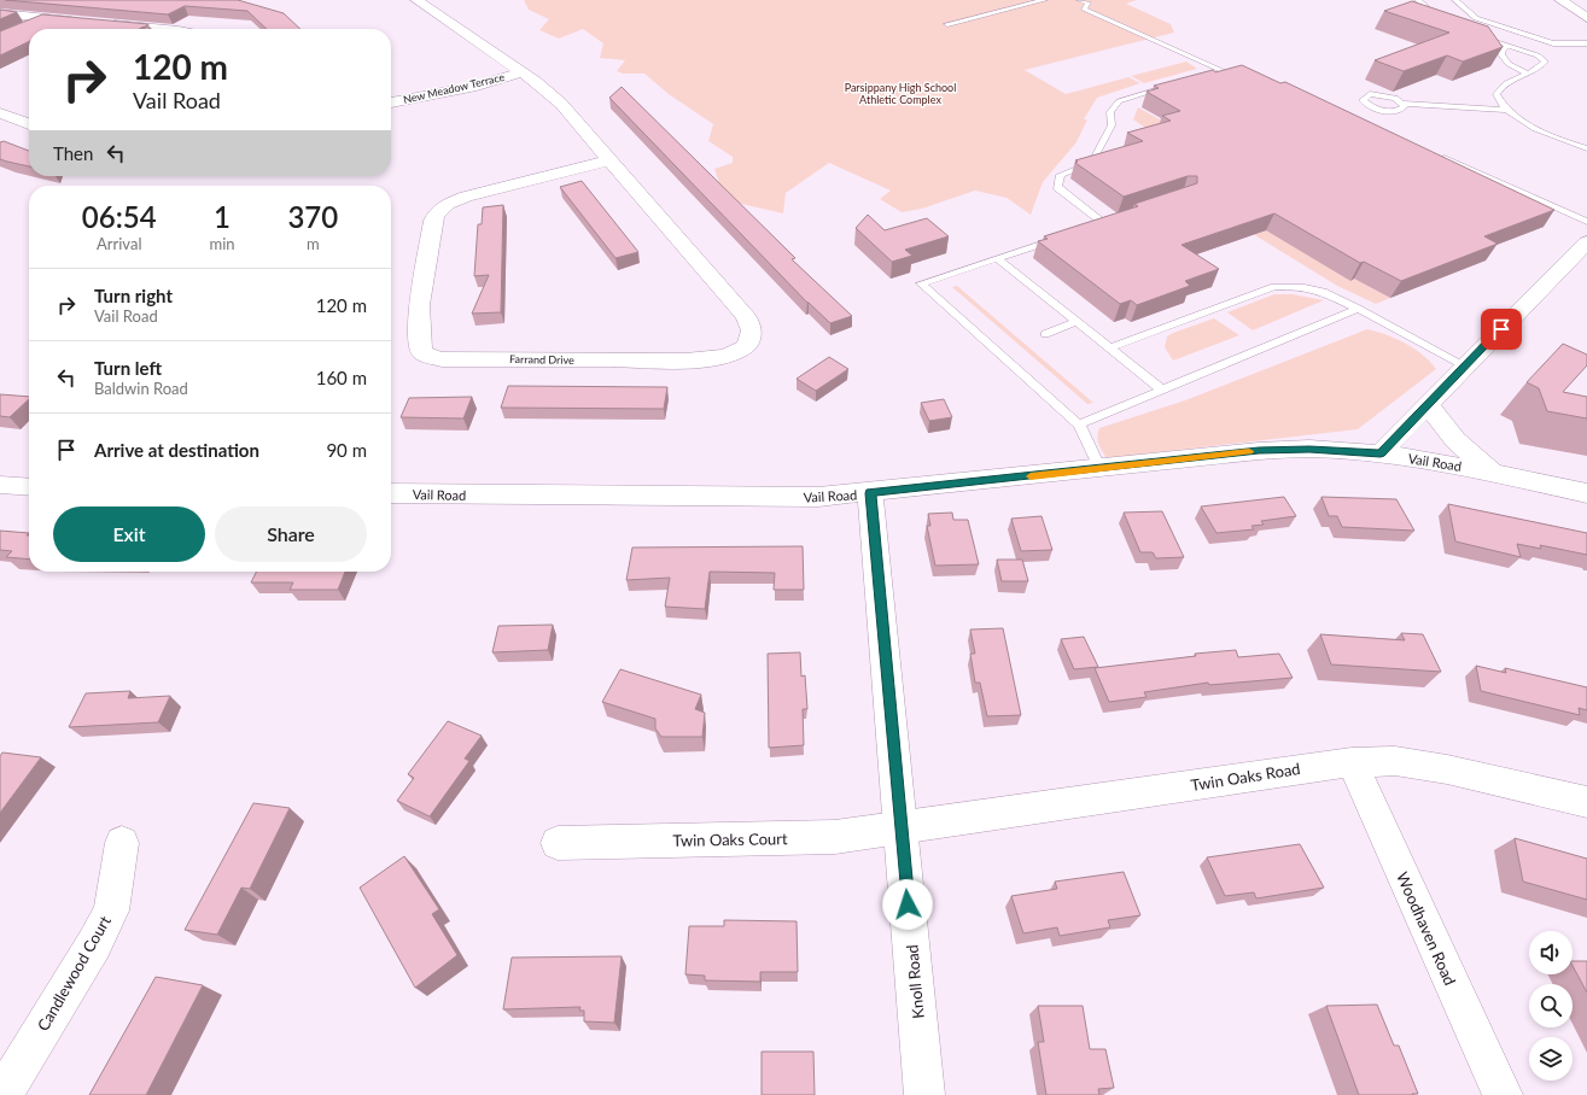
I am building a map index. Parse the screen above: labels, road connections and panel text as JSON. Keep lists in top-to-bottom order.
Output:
{
  "streets": {
    "street": [
      "New Meadow Terrace",
      "Farrand Drive",
      "Vail Road",
      "Twin Oaks Road",
      "Twin Oaks Court",
      "Woodhaven Road",
      "Candlewood Court",
      "Knoll Road"
    ]
  },
  "crossings": [
    ["New Meadow Terrace", "Farrand Drive"],
    ["Vail Road", "Knoll Road"],
    ["Twin Oaks Road", "Twin Oaks Court"],
    ["Twin Oaks Road", "Woodhaven Road"],
    ["Twin Oaks Road", "Knoll Road"],
    ["Twin Oaks Court", "Knoll Road"]
  ],
  "parks": ["Parsippany High School Athletic Complex"],
  "page": {
    "turn": ["120 m", "Vail Road"],
    "then": "Then",
    "eta": [
      "06:54",
      "Arrival",
      "1",
      "min",
      "370",
      "m"
    ],
    "list": [
      {
        "name": "Turn right",
        "note": "Vail Road",
        "value": "120 m"
      },
      {
        "name": "Turn left",
        "note": "Baldwin Road",
        "value": "160 m"
      },
      {
        "name": "Arrive at destination",
        "value": "90 m"
      }
    ],
    "buttons": ["Exit", "Share"]
  }
}
